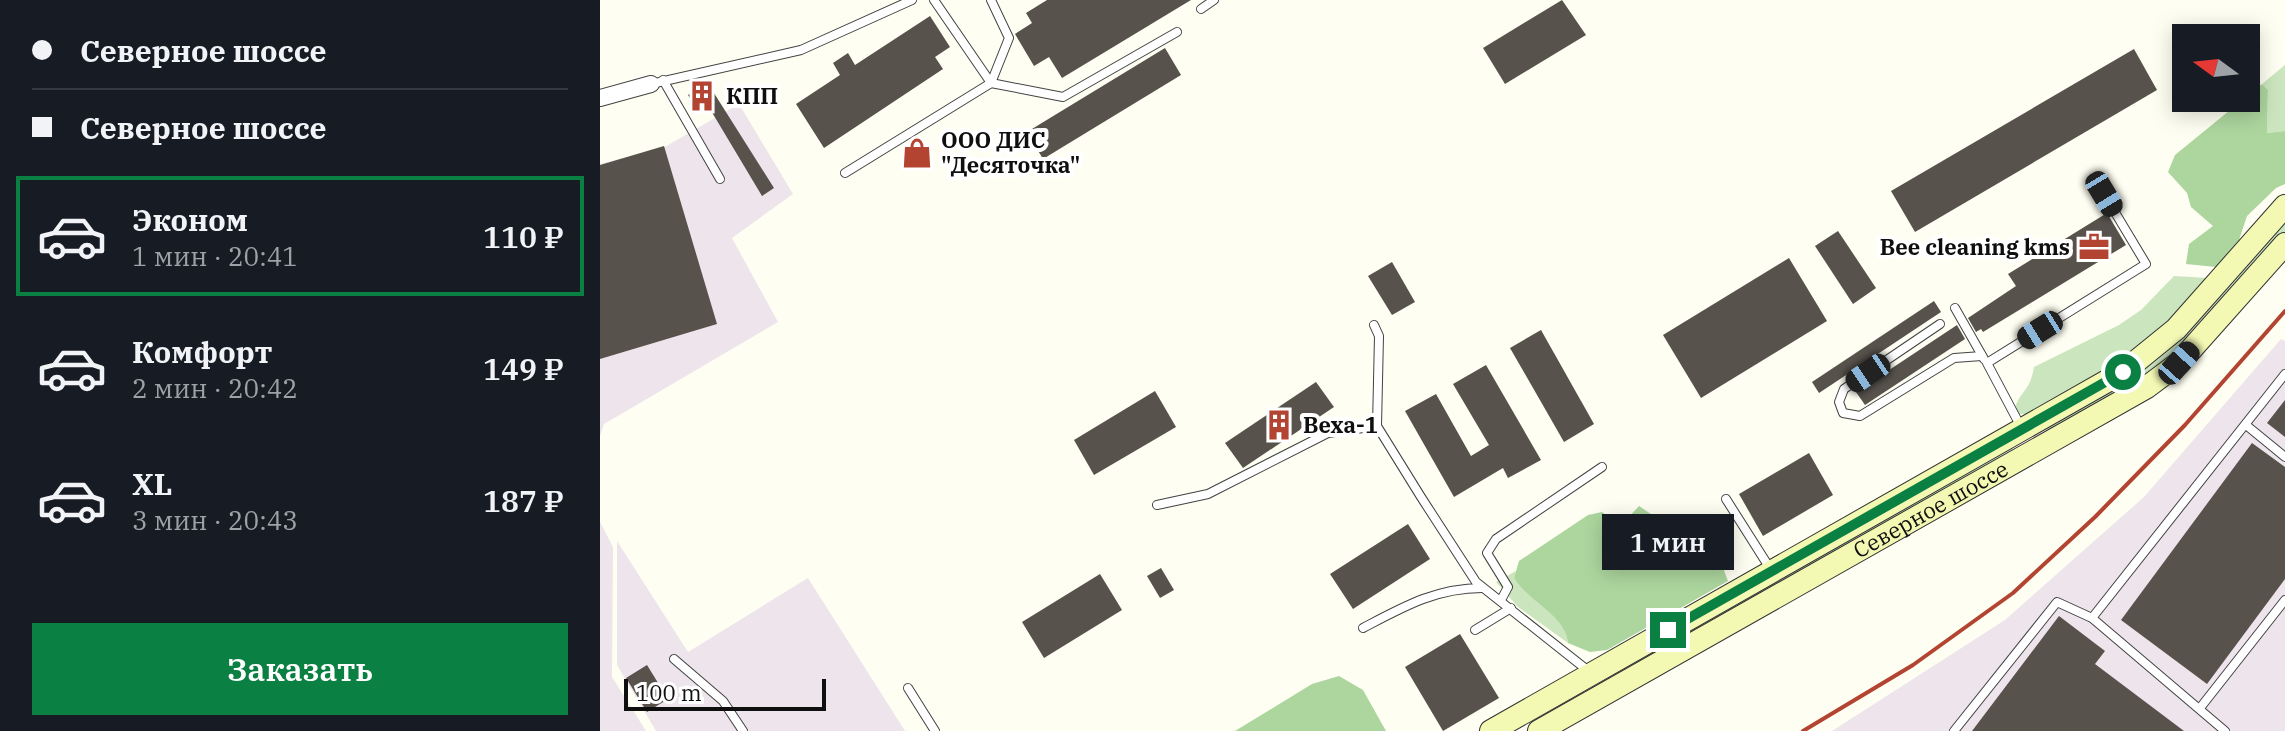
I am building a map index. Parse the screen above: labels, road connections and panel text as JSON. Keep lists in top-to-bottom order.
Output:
{
  "streets": {
    "main road": ["Северное шоссе"]
  },
  "places": {
    "building": ["КПП", "Веха-1"],
    "shop": ["ООО ДИС \"Десяточка\""],
    "office": ["Bee cleaning kms"]
  },
  "scale_bar": "100 m",
  "north": "left",
  "page": {
    "banner": ["Северное шоссе", "Северное шоссе"],
    "list": [
      {
        "name": "Эконом",
        "note": "1 мин · 20:41",
        "value": "110 ₽"
      },
      {
        "name": "Комфорт",
        "note": "2 мин · 20:42",
        "value": "149 ₽"
      },
      {
        "name": "XL",
        "note": "3 мин · 20:43",
        "value": "187 ₽"
      }
    ],
    "bubble": "1 мин",
    "buttons": "Заказать",
    "scale": "100 m"
  }
}
